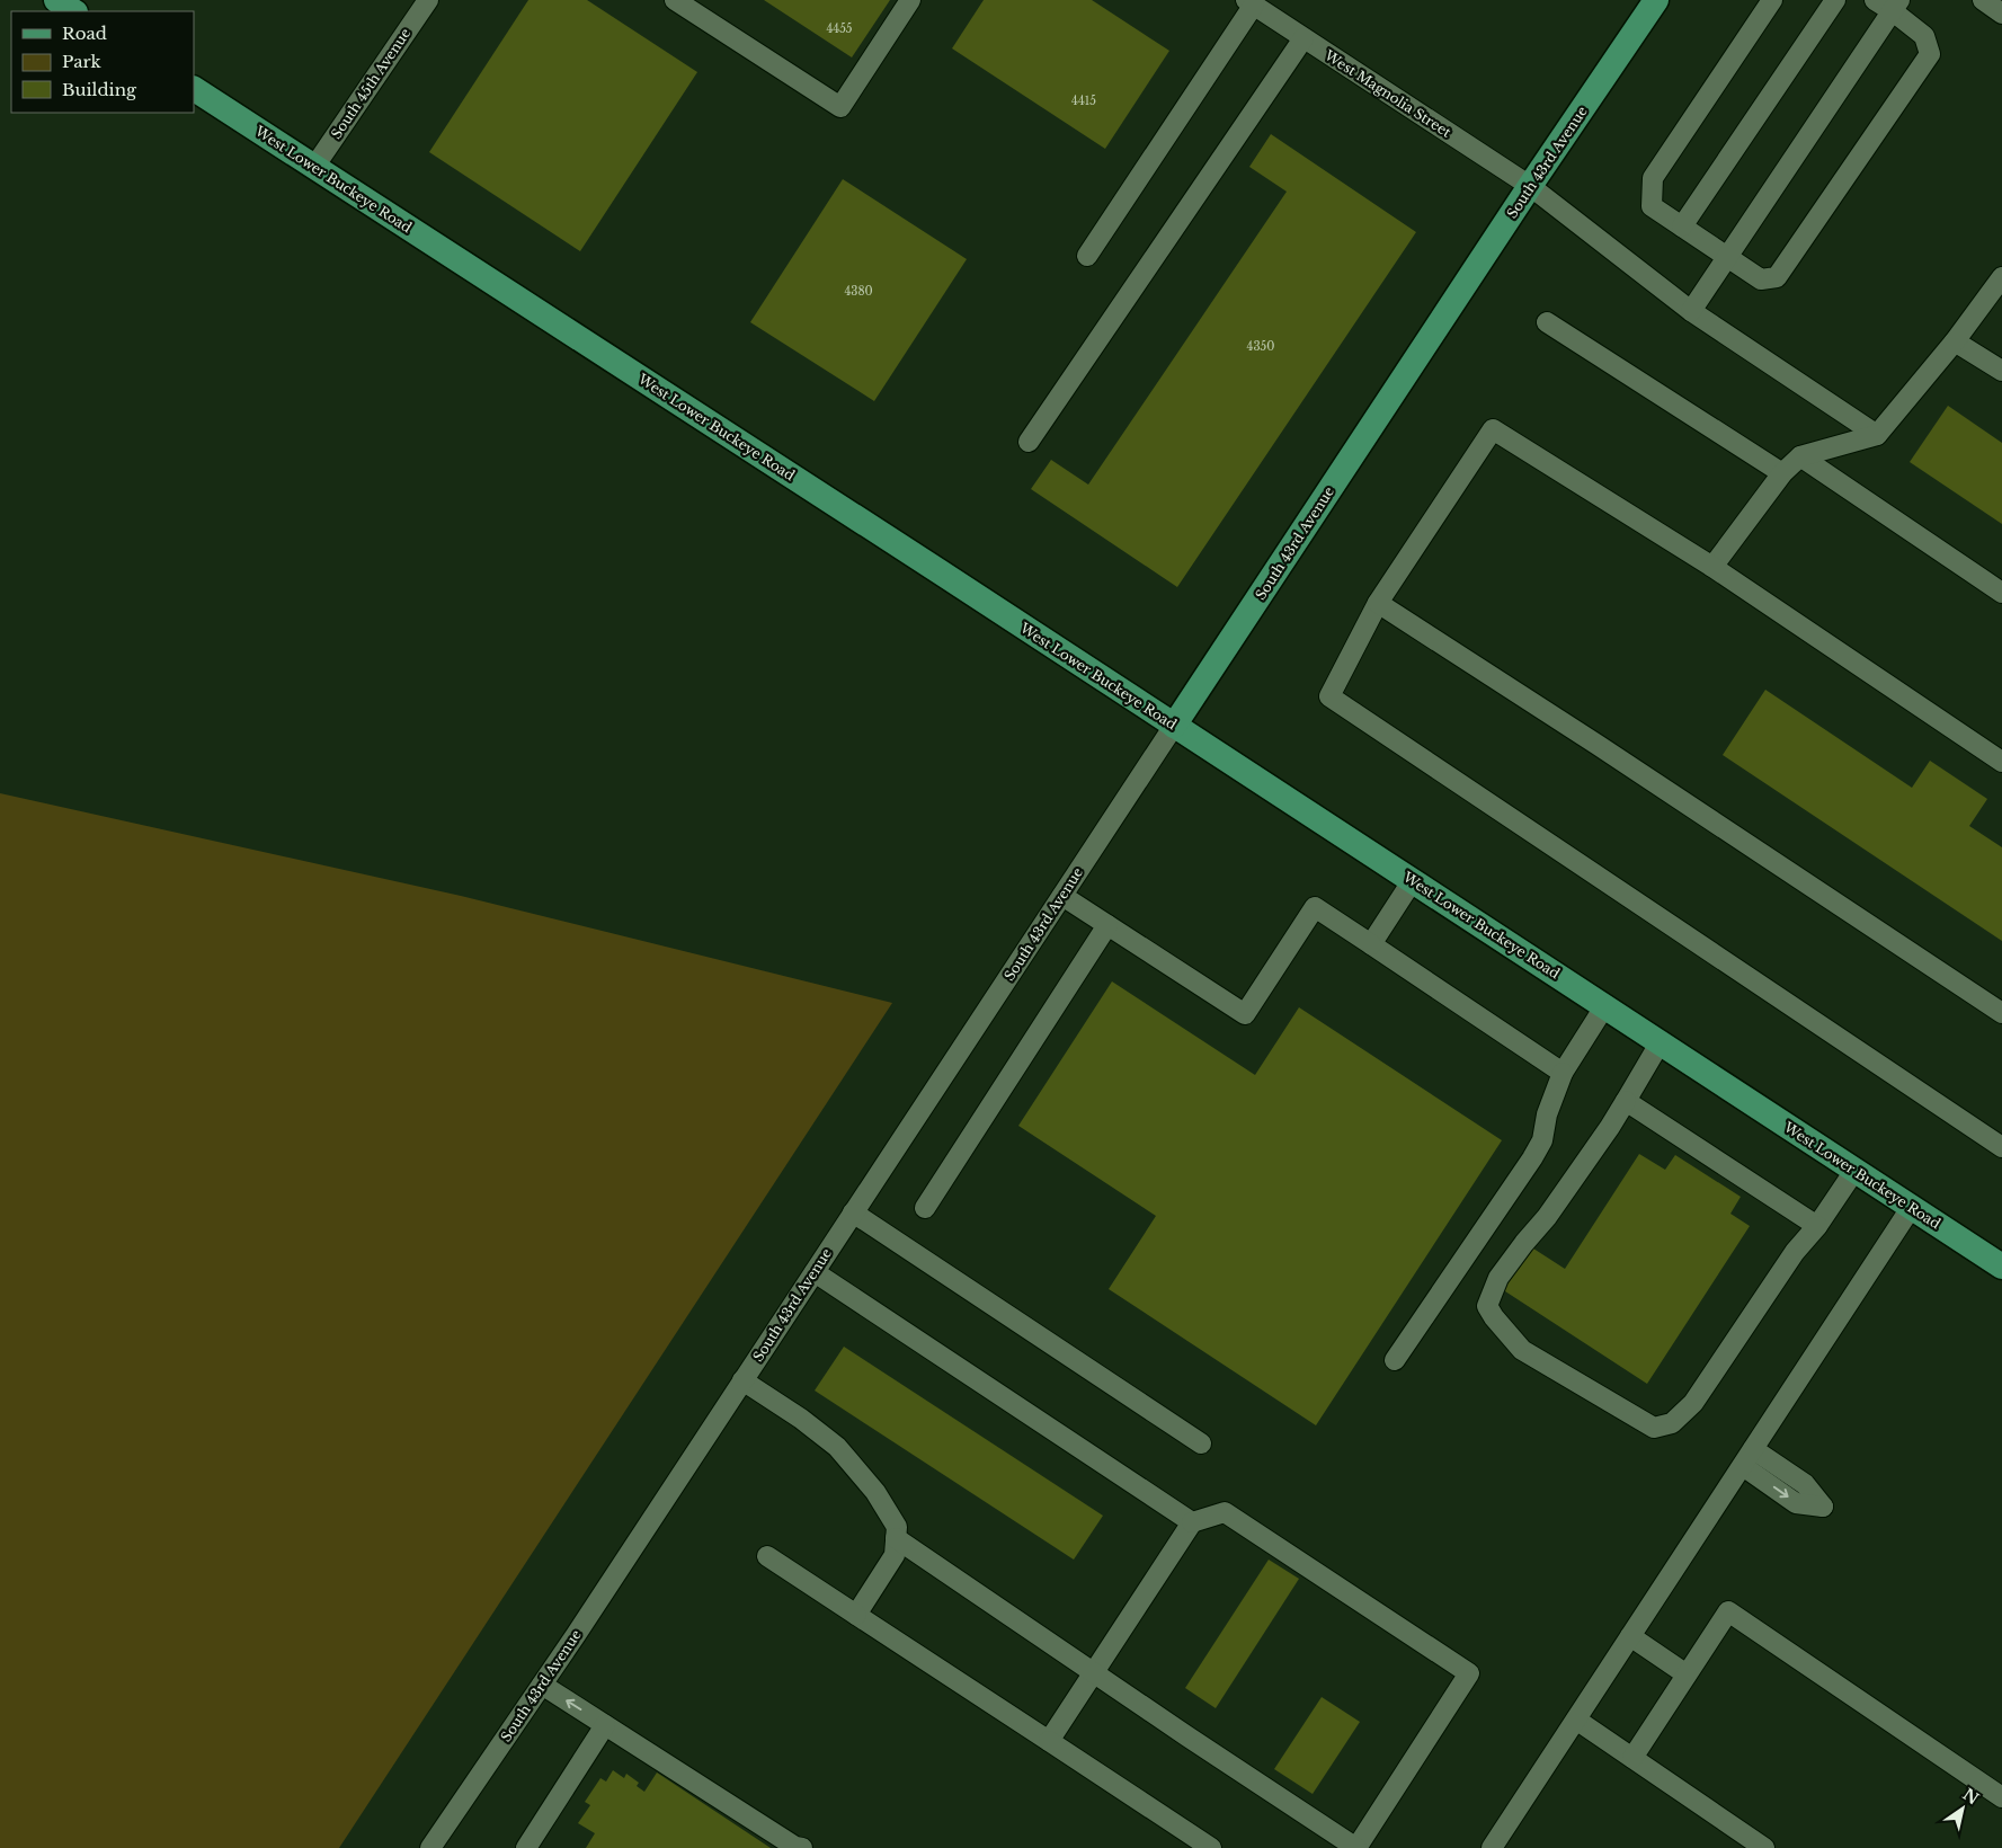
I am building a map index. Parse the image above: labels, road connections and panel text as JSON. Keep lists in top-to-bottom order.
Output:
{
  "streets": {
    "main road": ["South 43rd Avenue", "West Lower Buckeye Road"],
    "street": ["South 45th Avenue", "West Magnolia Street"]
  },
  "crossings": [
    ["South 45th Avenue", "West Lower Buckeye Road"],
    ["West Magnolia Street", "South 43rd Avenue"],
    ["South 43rd Avenue", "West Lower Buckeye Road"]
  ],
  "house_numbers": [
    "4455",
    "4415",
    "4380",
    "4350"
  ],
  "legend": ["Road", "Park", "Building"],
  "north": "top right"
}
